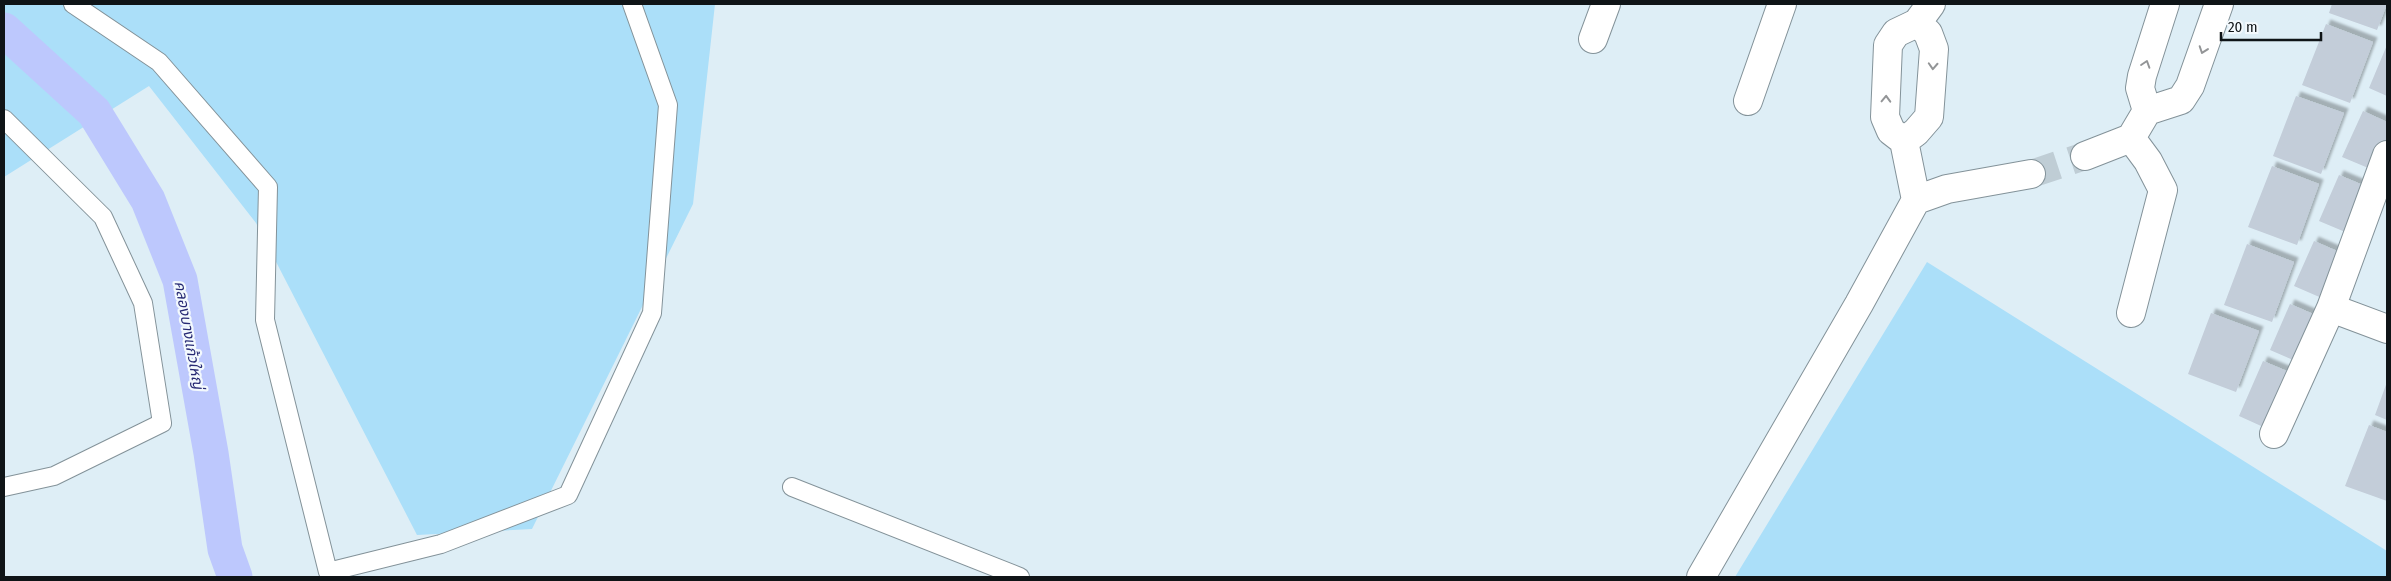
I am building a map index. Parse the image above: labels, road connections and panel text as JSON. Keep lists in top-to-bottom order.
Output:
{
  "water": ["คลองบางแก้วใหญ่"],
  "scale_bar": "20 m"
}
